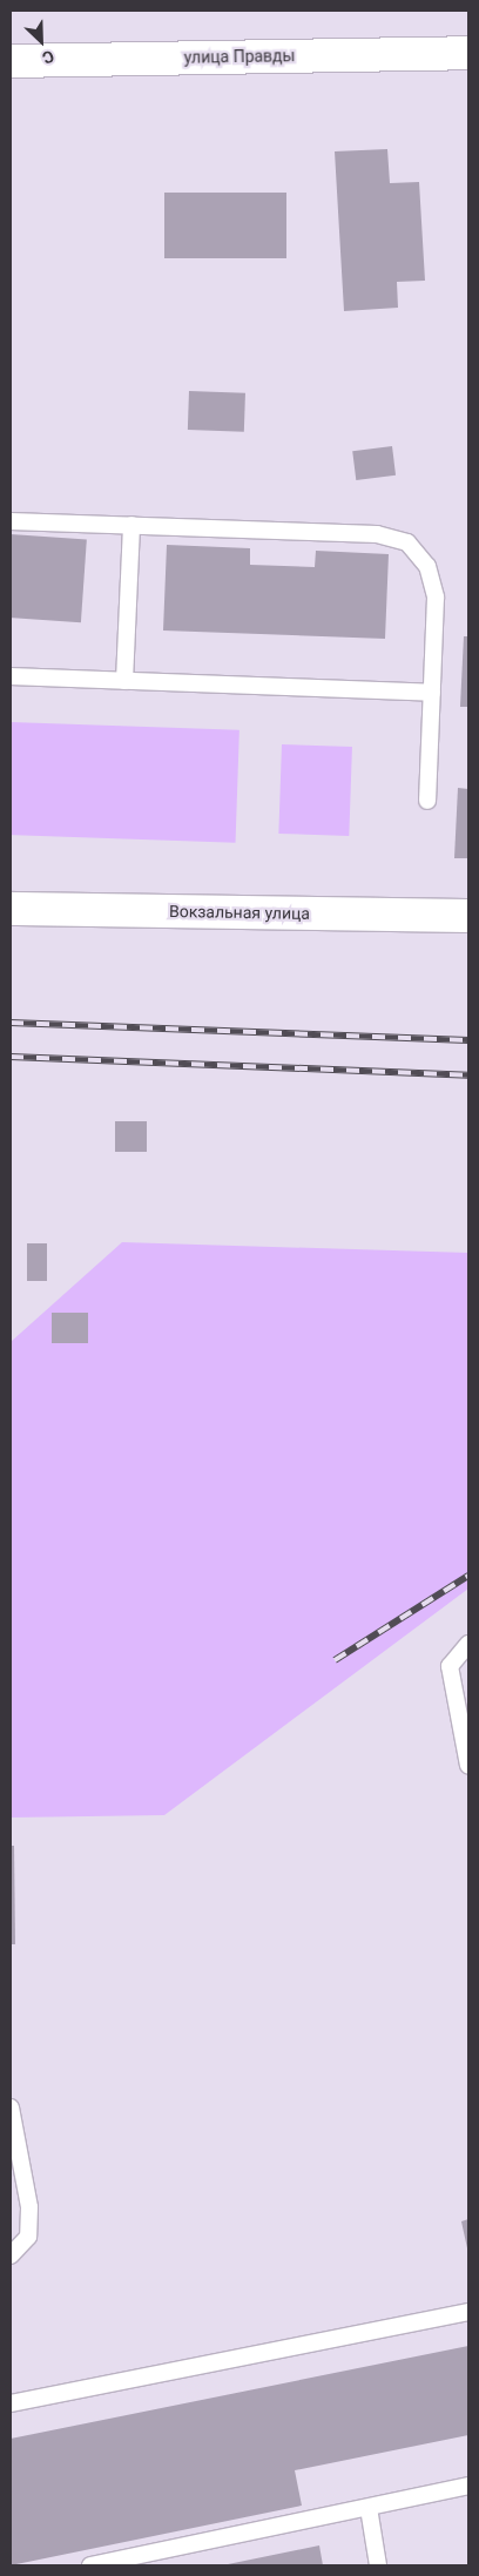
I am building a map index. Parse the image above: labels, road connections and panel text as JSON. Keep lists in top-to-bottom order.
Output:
{
  "streets": {
    "street": ["улица Правды", "Вокзальная улица"]
  },
  "north": "bottom right"
}
